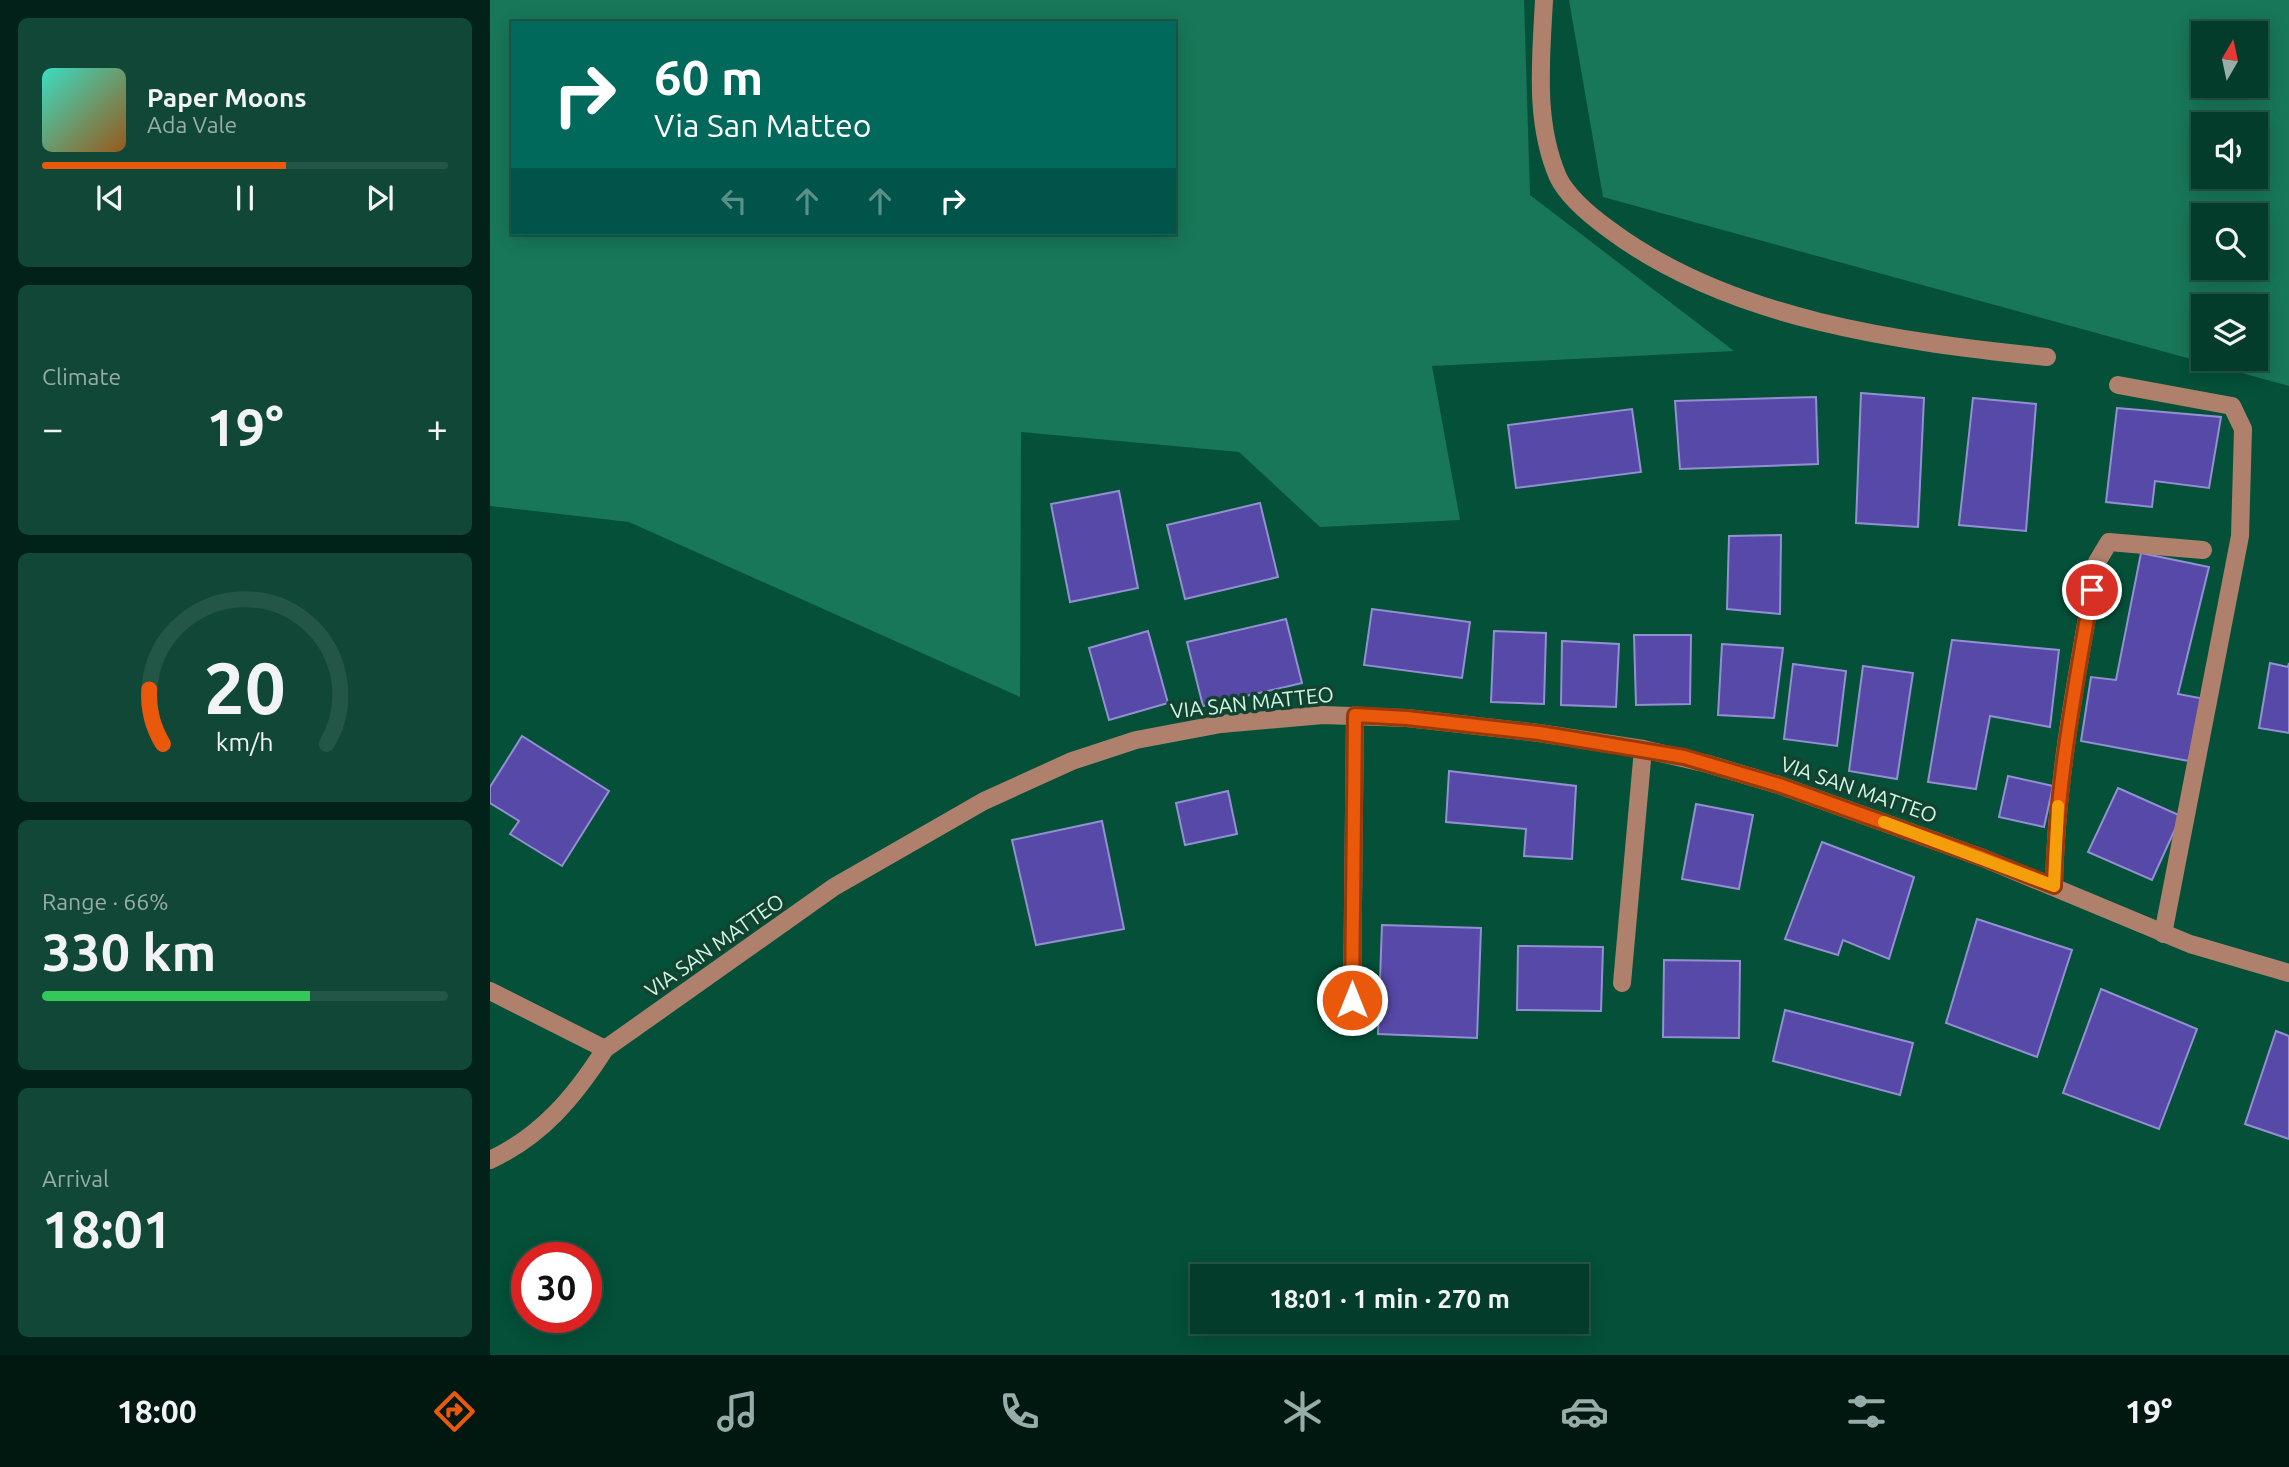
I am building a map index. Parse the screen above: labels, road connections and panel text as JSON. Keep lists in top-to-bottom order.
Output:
{
  "streets": {
    "street": ["VIA SAN MATTEO"]
  },
  "north": "top",
  "page": {
    "turn": ["60 m", "Via San Matteo"],
    "song": ["Paper Moons", "Ada Vale"],
    "tile": [
      "Climate",
      ["Range · 66%", "330 km"],
      ["Arrival", "18:01"]
    ],
    "heat": ["−", "19°", "+"],
    "limit": "30",
    "trip": "18:01 · 1 min · 270 m",
    "tabs": ["18:00", "19°"],
    "gauge": ["20", "km/h"]
  }
}
